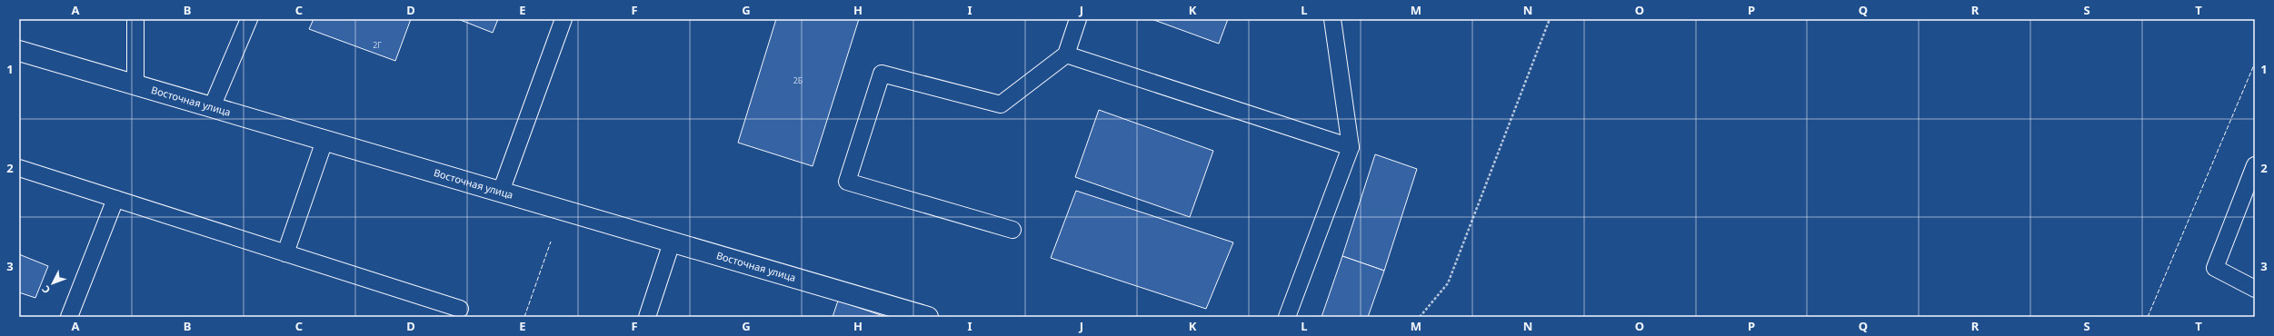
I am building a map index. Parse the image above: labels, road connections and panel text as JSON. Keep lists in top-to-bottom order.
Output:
{
  "streets": {
    "street": ["Восточная улица"]
  },
  "house_numbers": ["2Г", "2Б"],
  "north": "bottom left",
  "grid": {
    "columns": [
      "A",
      "B",
      "C",
      "D",
      "E",
      "F",
      "G",
      "H",
      "I",
      "J",
      "K",
      "L",
      "M",
      "N",
      "O",
      "P",
      "Q",
      "R",
      "S",
      "T"
    ],
    "rows": ["1", "2", "3"]
  }
}
